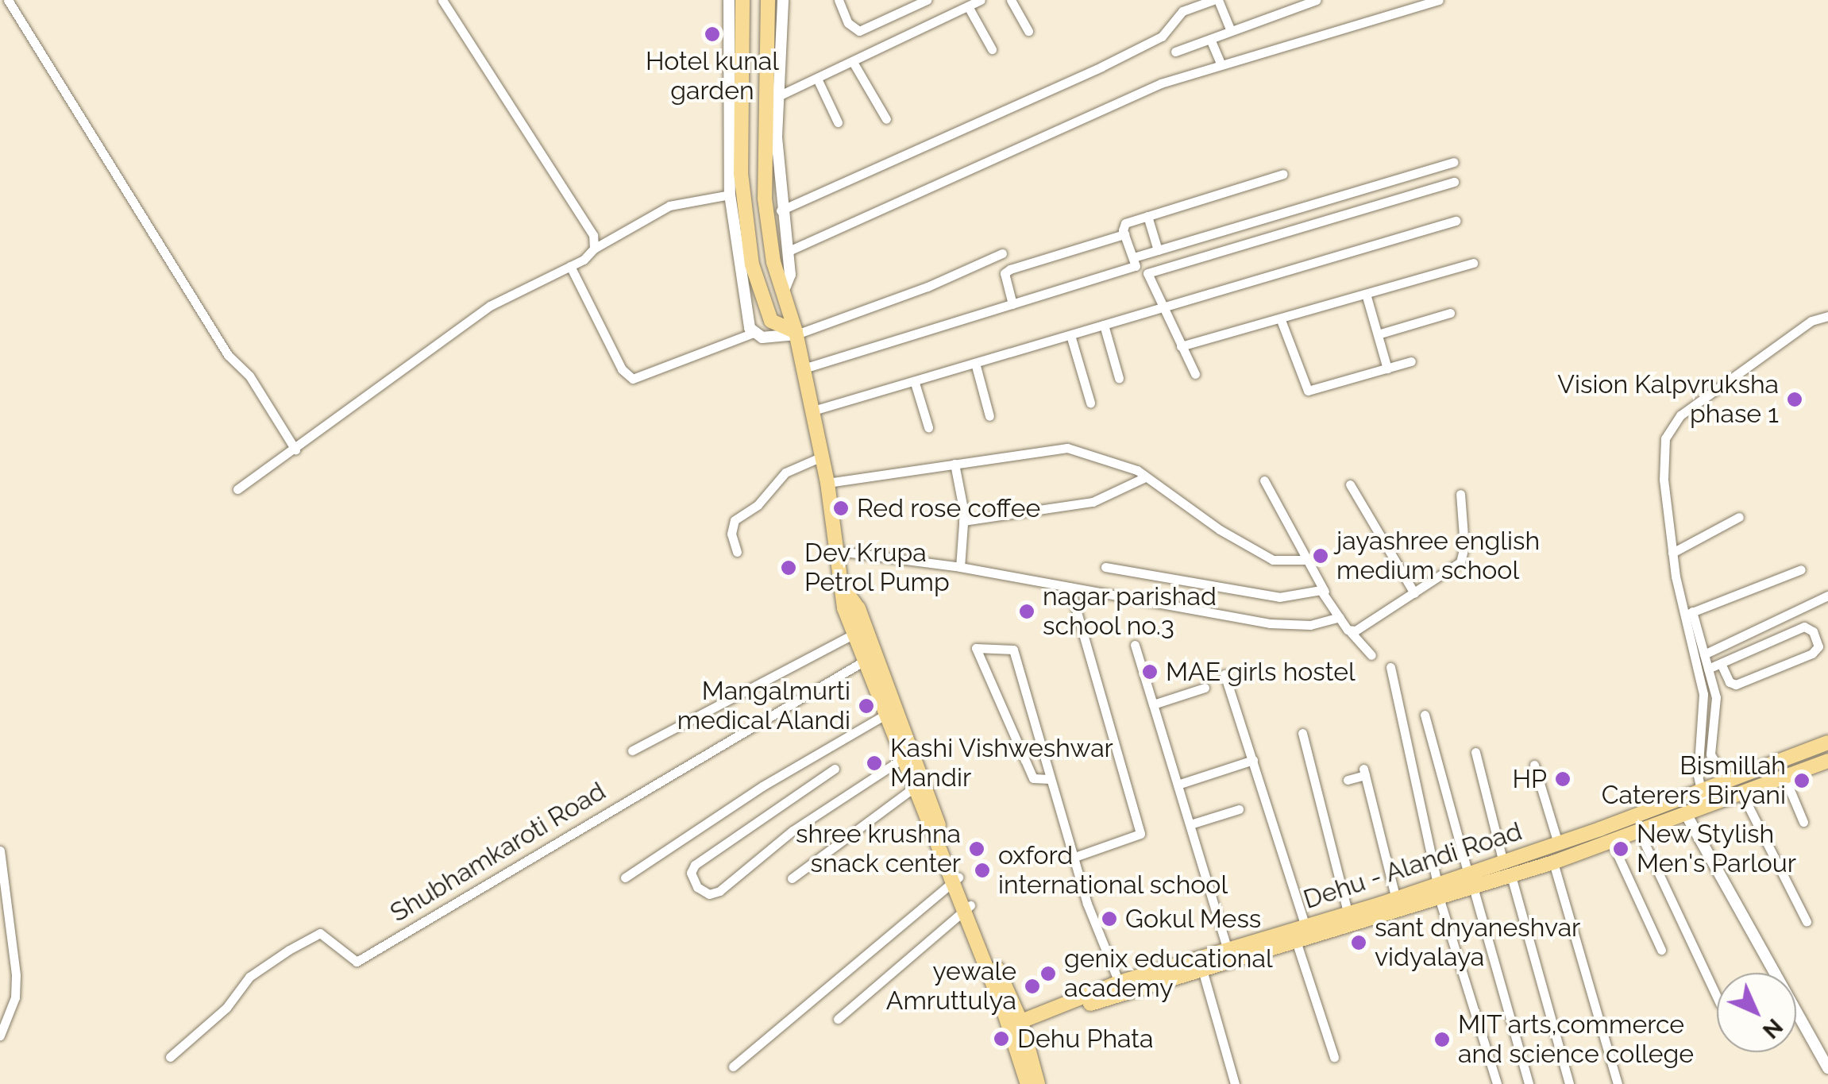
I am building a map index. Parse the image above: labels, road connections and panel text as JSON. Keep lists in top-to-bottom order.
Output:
{
  "streets": {
    "main road": ["Dehu - Alandi Road"],
    "street": ["Shubhamkaroti Road"]
  },
  "places": [
    "Hotel kunal garden",
    "Vision Kalpvruksha phase 1",
    "Red rose coffee",
    "jayashree english medium school",
    "Dev Krupa Petrol Pump",
    "nagar parishad school no.3",
    "MAE girls hostel",
    "Mangalmurti medical Alandi",
    "Kashi Vishweshwar Mandir",
    "HP",
    "Bismillah Caterers Biryani",
    "shree krushna snack center",
    "New Stylish Men's Parlour",
    "oxford international school",
    "Gokul Mess",
    "sant dnyaneshvar vidyalaya",
    "genix educational academy",
    "yewale Amruttulya",
    "Dehu Phata",
    "MIT arts,commerce and science college"
  ],
  "north": "bottom right"
}
